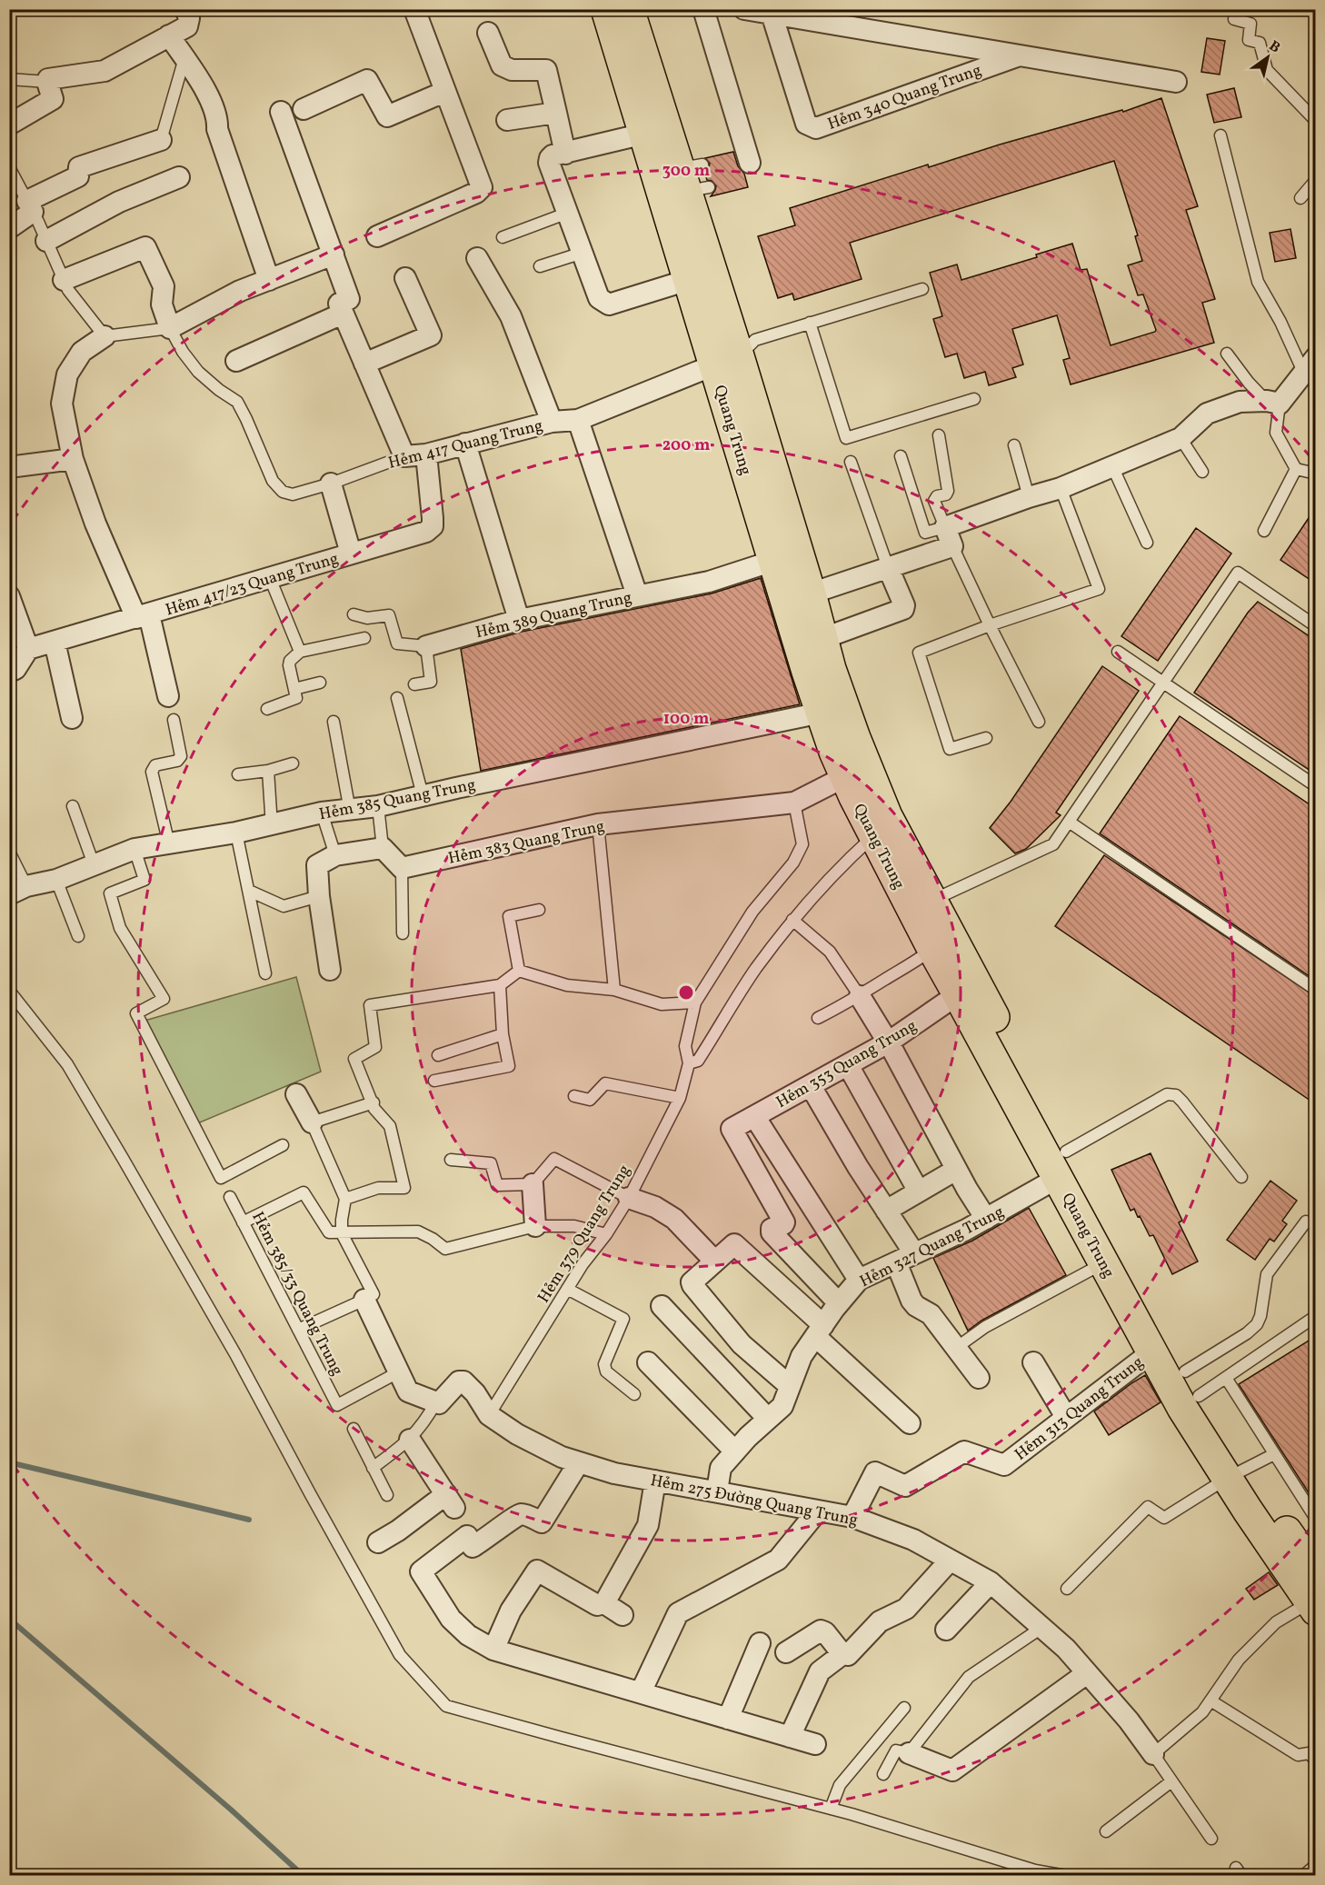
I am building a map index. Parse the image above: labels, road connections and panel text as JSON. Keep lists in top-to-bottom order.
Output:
{
  "streets": {
    "main road": ["Quang Trung"],
    "street": [
      "Hẻm 340 Quang Trung",
      "Hẻm 417 Quang Trung",
      "Hẻm 417/23 Quang Trung",
      "Hẻm 389 Quang Trung",
      "Hẻm 385 Quang Trung",
      "Hẻm 383 Quang Trung",
      "Hẻm 353 Quang Trung",
      "Hẻm 327 Quang Trung",
      "Hẻm 313 Quang Trung",
      "Hẻm 275 Đường Quang Trung"
    ],
    "lane": ["Hẻm 379 Quang Trung", "Hẻm 385/33 Quang Trung"]
  },
  "crossings": [
    ["Quang Trung", "Hẻm 417 Quang Trung"],
    ["Quang Trung", "Hẻm 389 Quang Trung"],
    ["Quang Trung", "Hẻm 385 Quang Trung"],
    ["Quang Trung", "Hẻm 383 Quang Trung"],
    ["Quang Trung", "Hẻm 353 Quang Trung"],
    ["Quang Trung", "Hẻm 327 Quang Trung"],
    ["Quang Trung", "Hẻm 313 Quang Trung"],
    ["Hẻm 417 Quang Trung", "Hẻm 417/23 Quang Trung"],
    ["Hẻm 353 Quang Trung", "Hẻm 327 Quang Trung"],
    ["Hẻm 379 Quang Trung", "Hẻm 275 Đường Quang Trung"],
    ["Hẻm 327 Quang Trung", "Hẻm 275 Đường Quang Trung"],
    ["Hẻm 313 Quang Trung", "Hẻm 275 Đường Quang Trung"]
  ],
  "north": "top right",
  "rings": ["300 m", "200 m", "100 m"]
}
